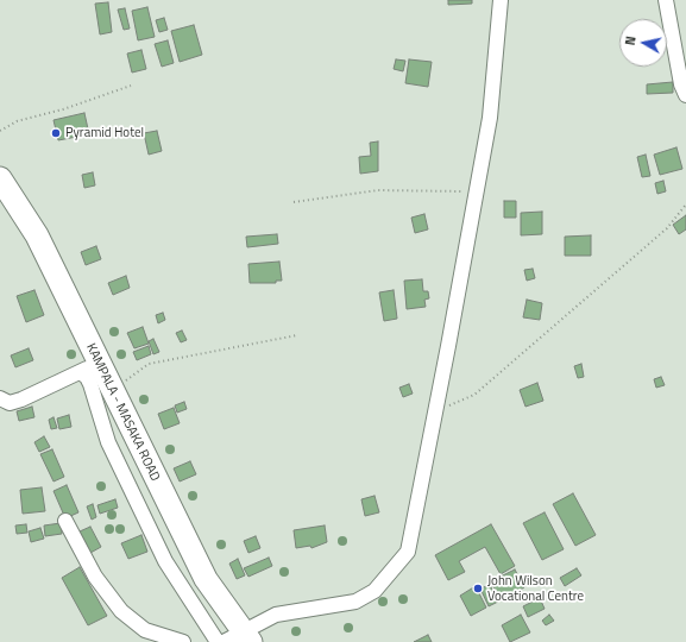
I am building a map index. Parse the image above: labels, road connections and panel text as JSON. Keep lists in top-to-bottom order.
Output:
{
  "streets": {
    "main road": ["KAMPALA - MASAKA ROAD"]
  },
  "places": ["Pyramid Hotel", "John Wilson Vocational Centre"],
  "north": "left"
}
